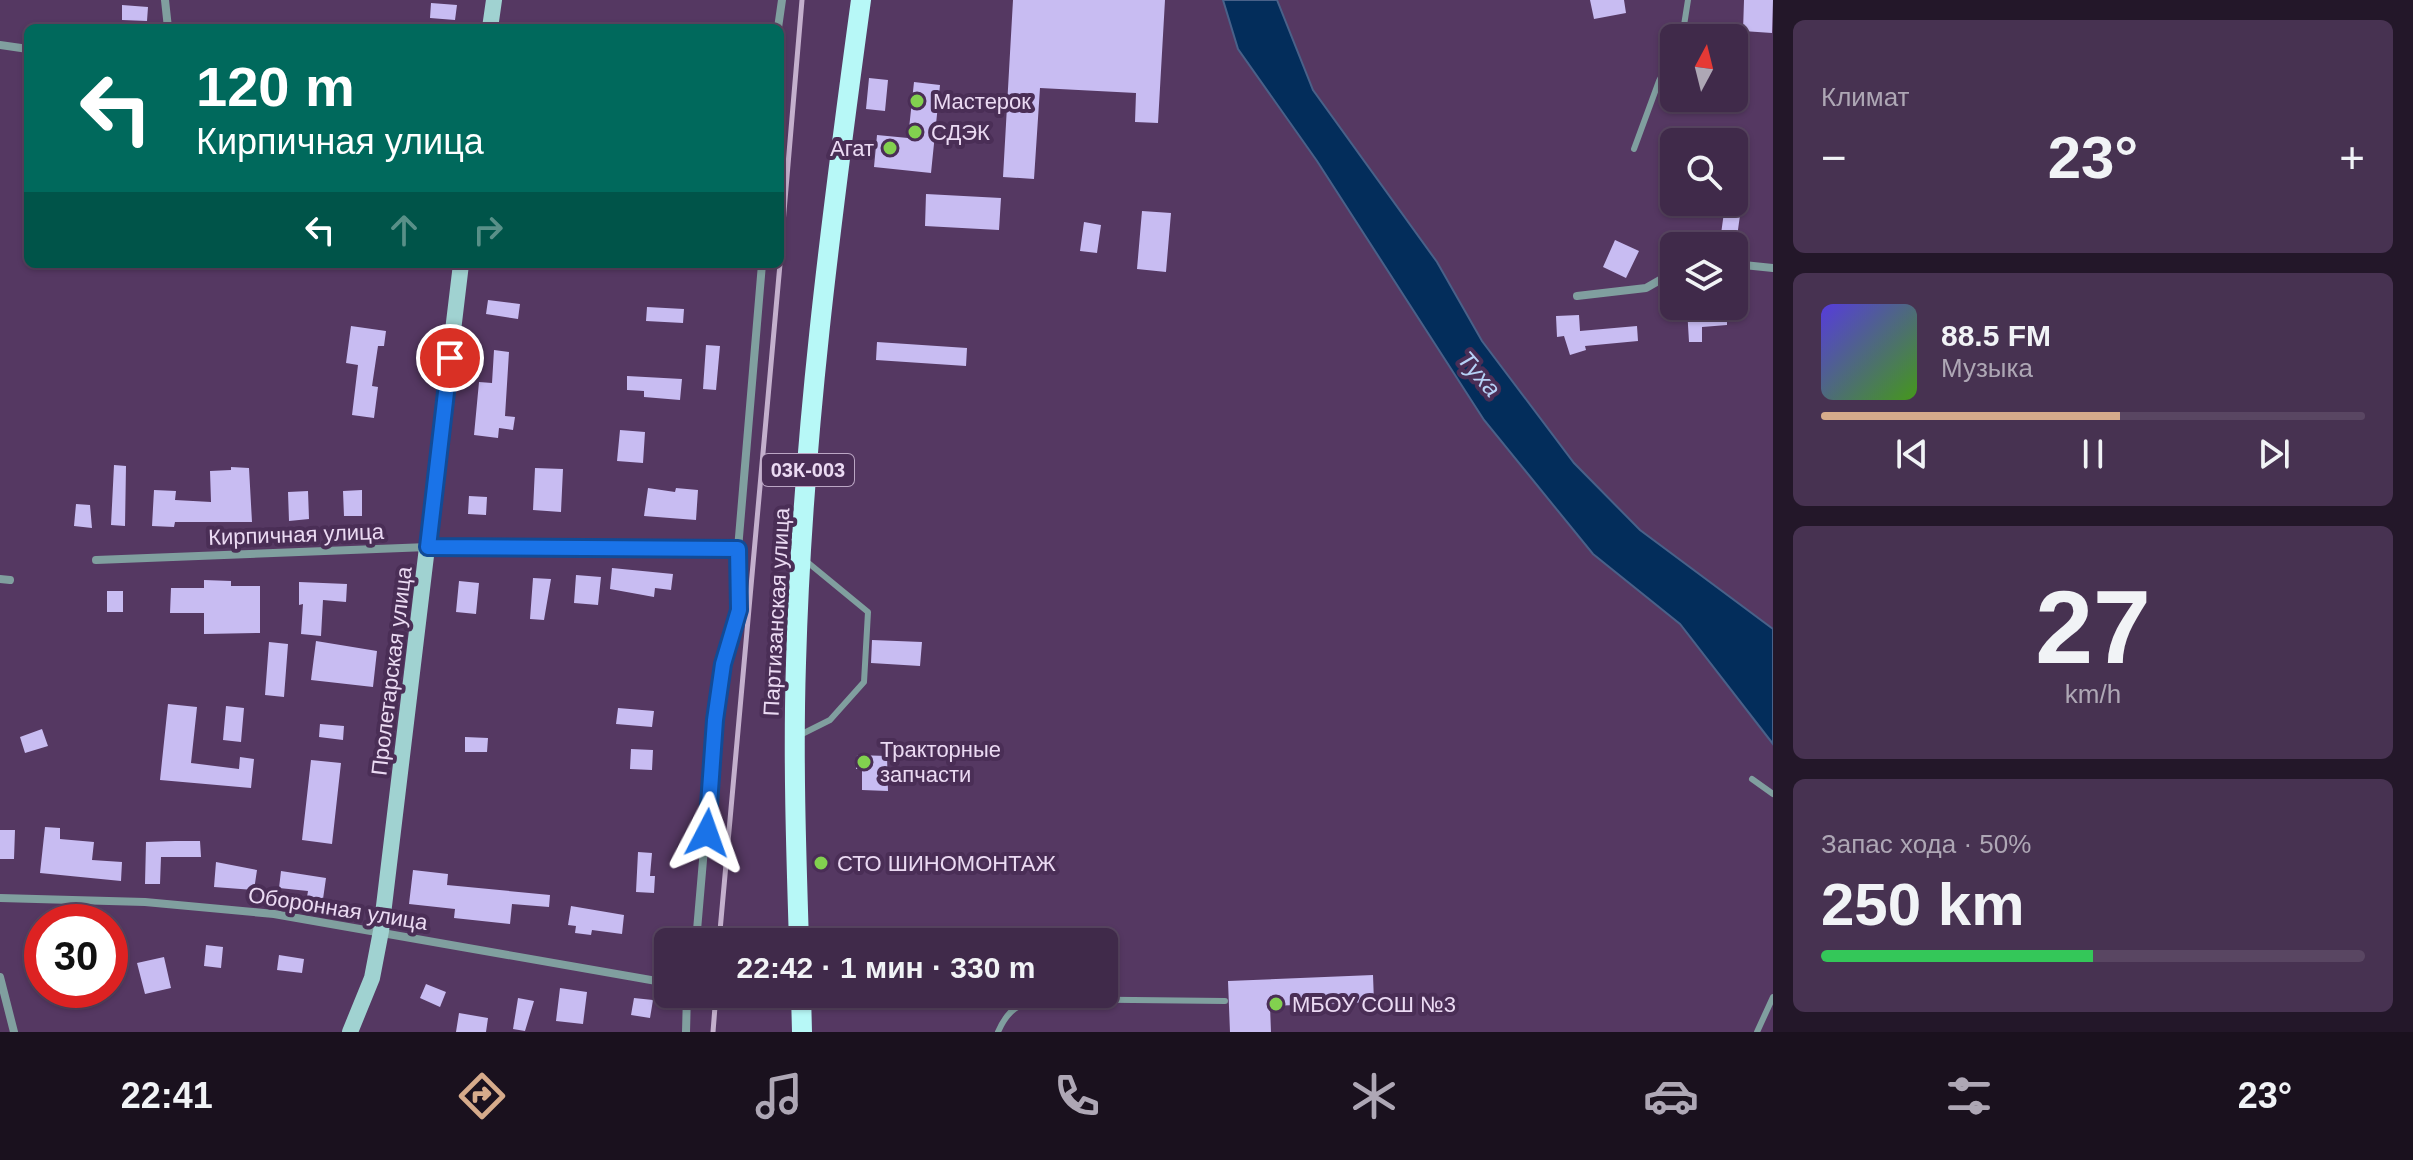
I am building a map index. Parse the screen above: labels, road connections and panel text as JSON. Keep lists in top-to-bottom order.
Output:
{
  "streets": {
    "main road": ["03К-003", "Партизанская улица"],
    "street": ["Кирпичная улица", "Пролетарская улица", "Оборонная улица"]
  },
  "crossings": [
    ["Кирпичная улица", "Партизанская улица"],
    ["Кирпичная улица", "Пролетарская улица"],
    ["Пролетарская улица", "Оборонная улица"]
  ],
  "water": ["Туха"],
  "places": [
    "Мастерок",
    "СДЭК",
    "Агат",
    "Тракторные запчасти",
    "СТО ШИНОМОНТАЖ",
    "МБОУ СОШ №3"
  ],
  "north": "top",
  "page": {
    "tile": [
      "Климат",
      ["27", "km/h"],
      ["Запас хода · 50%", "250 km"]
    ],
    "turn": ["120 m", "Кирпичная улица"],
    "heat": ["−", "23°", "+"],
    "song": ["88.5 FM", "Музыка"],
    "limit": "30",
    "trip": "22:42 · 1 мин · 330 m",
    "tabs": ["22:41", "23°"]
  }
}
